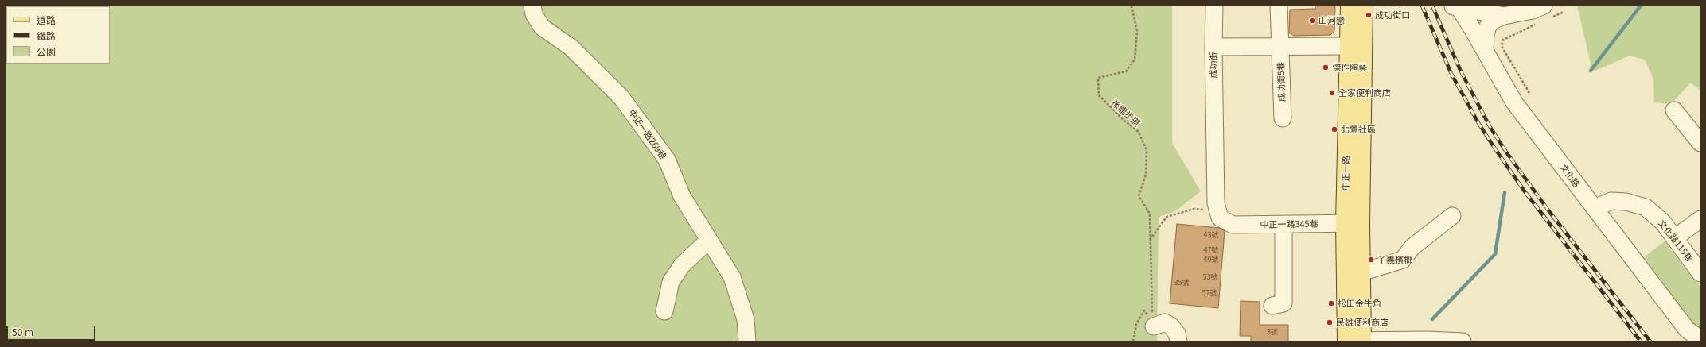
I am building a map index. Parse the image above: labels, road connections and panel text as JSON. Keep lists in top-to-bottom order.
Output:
{
  "streets": {
    "main road": ["中正一路"],
    "street": [
      "成功街",
      "成功街5巷",
      "中正一路269巷",
      "文化路",
      "中正一路345巷",
      "文化路115巷"
    ],
    "path": ["孫龍步道"]
  },
  "crossings": [
    ["成功街", "成功街5巷"],
    ["成功街", "中正一路"],
    ["成功街", "中正一路345巷"],
    ["中正一路", "中正一路345巷"],
    ["文化路", "文化路115巷"]
  ],
  "places": [
    "成功街口",
    "山河戀",
    "傑作陶藝",
    "全家便利商店",
    "北鶯社區",
    "丫義檳榔",
    "松田金牛角",
    "民雄便利商店"
  ],
  "house_numbers": [
    "43號",
    "47號",
    "49號",
    "53號",
    "35號",
    "57號",
    "3號"
  ],
  "legend": ["道路", "鐵路", "公園"],
  "scale_bar": "50 m"
}
